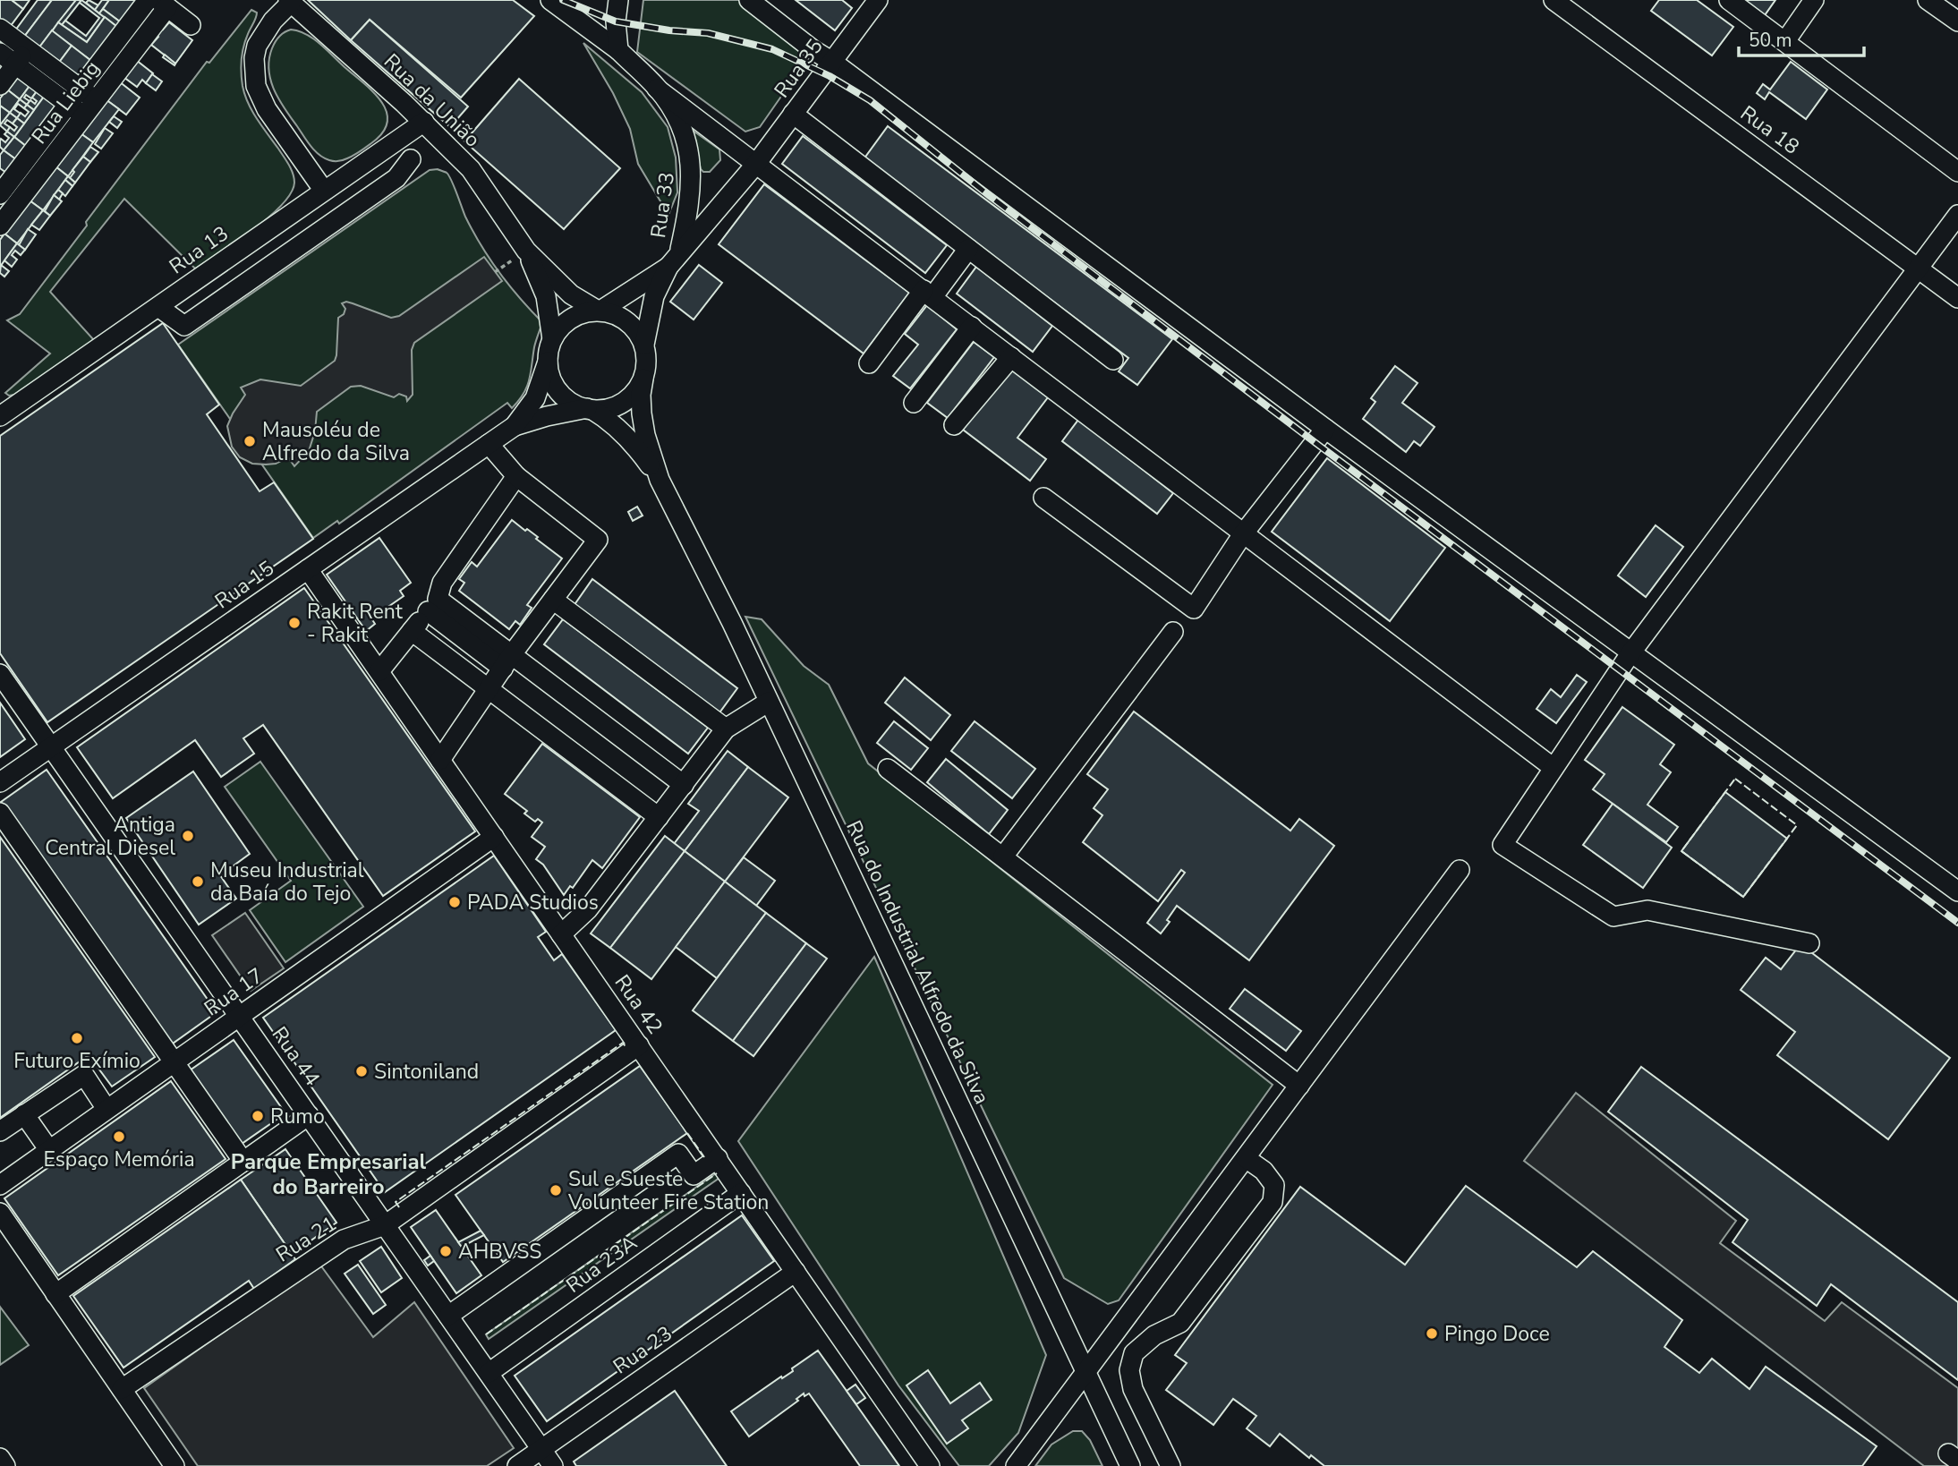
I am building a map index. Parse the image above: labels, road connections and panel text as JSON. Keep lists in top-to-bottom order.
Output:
{
  "streets": {
    "street": [
      "Rua 35",
      "Rua da União",
      "Rua Liebig",
      "Rua 18",
      "Rua 33",
      "Rua 13",
      "Rua 15",
      "Rua do Industrial Alfredo da Silva",
      "Rua 17",
      "Rua 42",
      "Rua 44",
      "Rua 21",
      "Rua 23A",
      "Rua 23"
    ]
  },
  "crossings": [
    ["Rua 35", "Rua 33"],
    ["Rua da União", "Rua 13"],
    ["Rua da União", "Rua 15"],
    ["Rua da União", "Rua do Industrial Alfredo da Silva"],
    ["Rua 15", "Rua do Industrial Alfredo da Silva"],
    ["Rua 15", "Rua 42"],
    ["Rua 15", "Rua 44"],
    ["Rua 17", "Rua 42"],
    ["Rua 17", "Rua 44"],
    ["Rua 42", "Rua 21"],
    ["Rua 42", "Rua 23A"],
    ["Rua 42", "Rua 23"],
    ["Rua 44", "Rua 21"],
    ["Rua 44", "Rua 23A"],
    ["Rua 44", "Rua 23"]
  ],
  "districts": ["Parque Empresarial do Barreiro"],
  "places": [
    "Mausoléu de Alfredo da Silva",
    "Rakit Rent - Rakit",
    "Antiga Central Diesel",
    "Museu Industrial da Baía do Tejo",
    "PADA Studios",
    "Futuro Exímio",
    "Sintoniland",
    "Rumo",
    "Espaço Memória",
    "Sul e Sueste Volunteer Fire Station",
    "AHBVSS",
    "Pingo Doce"
  ],
  "scale_bar": "50 m"
}
